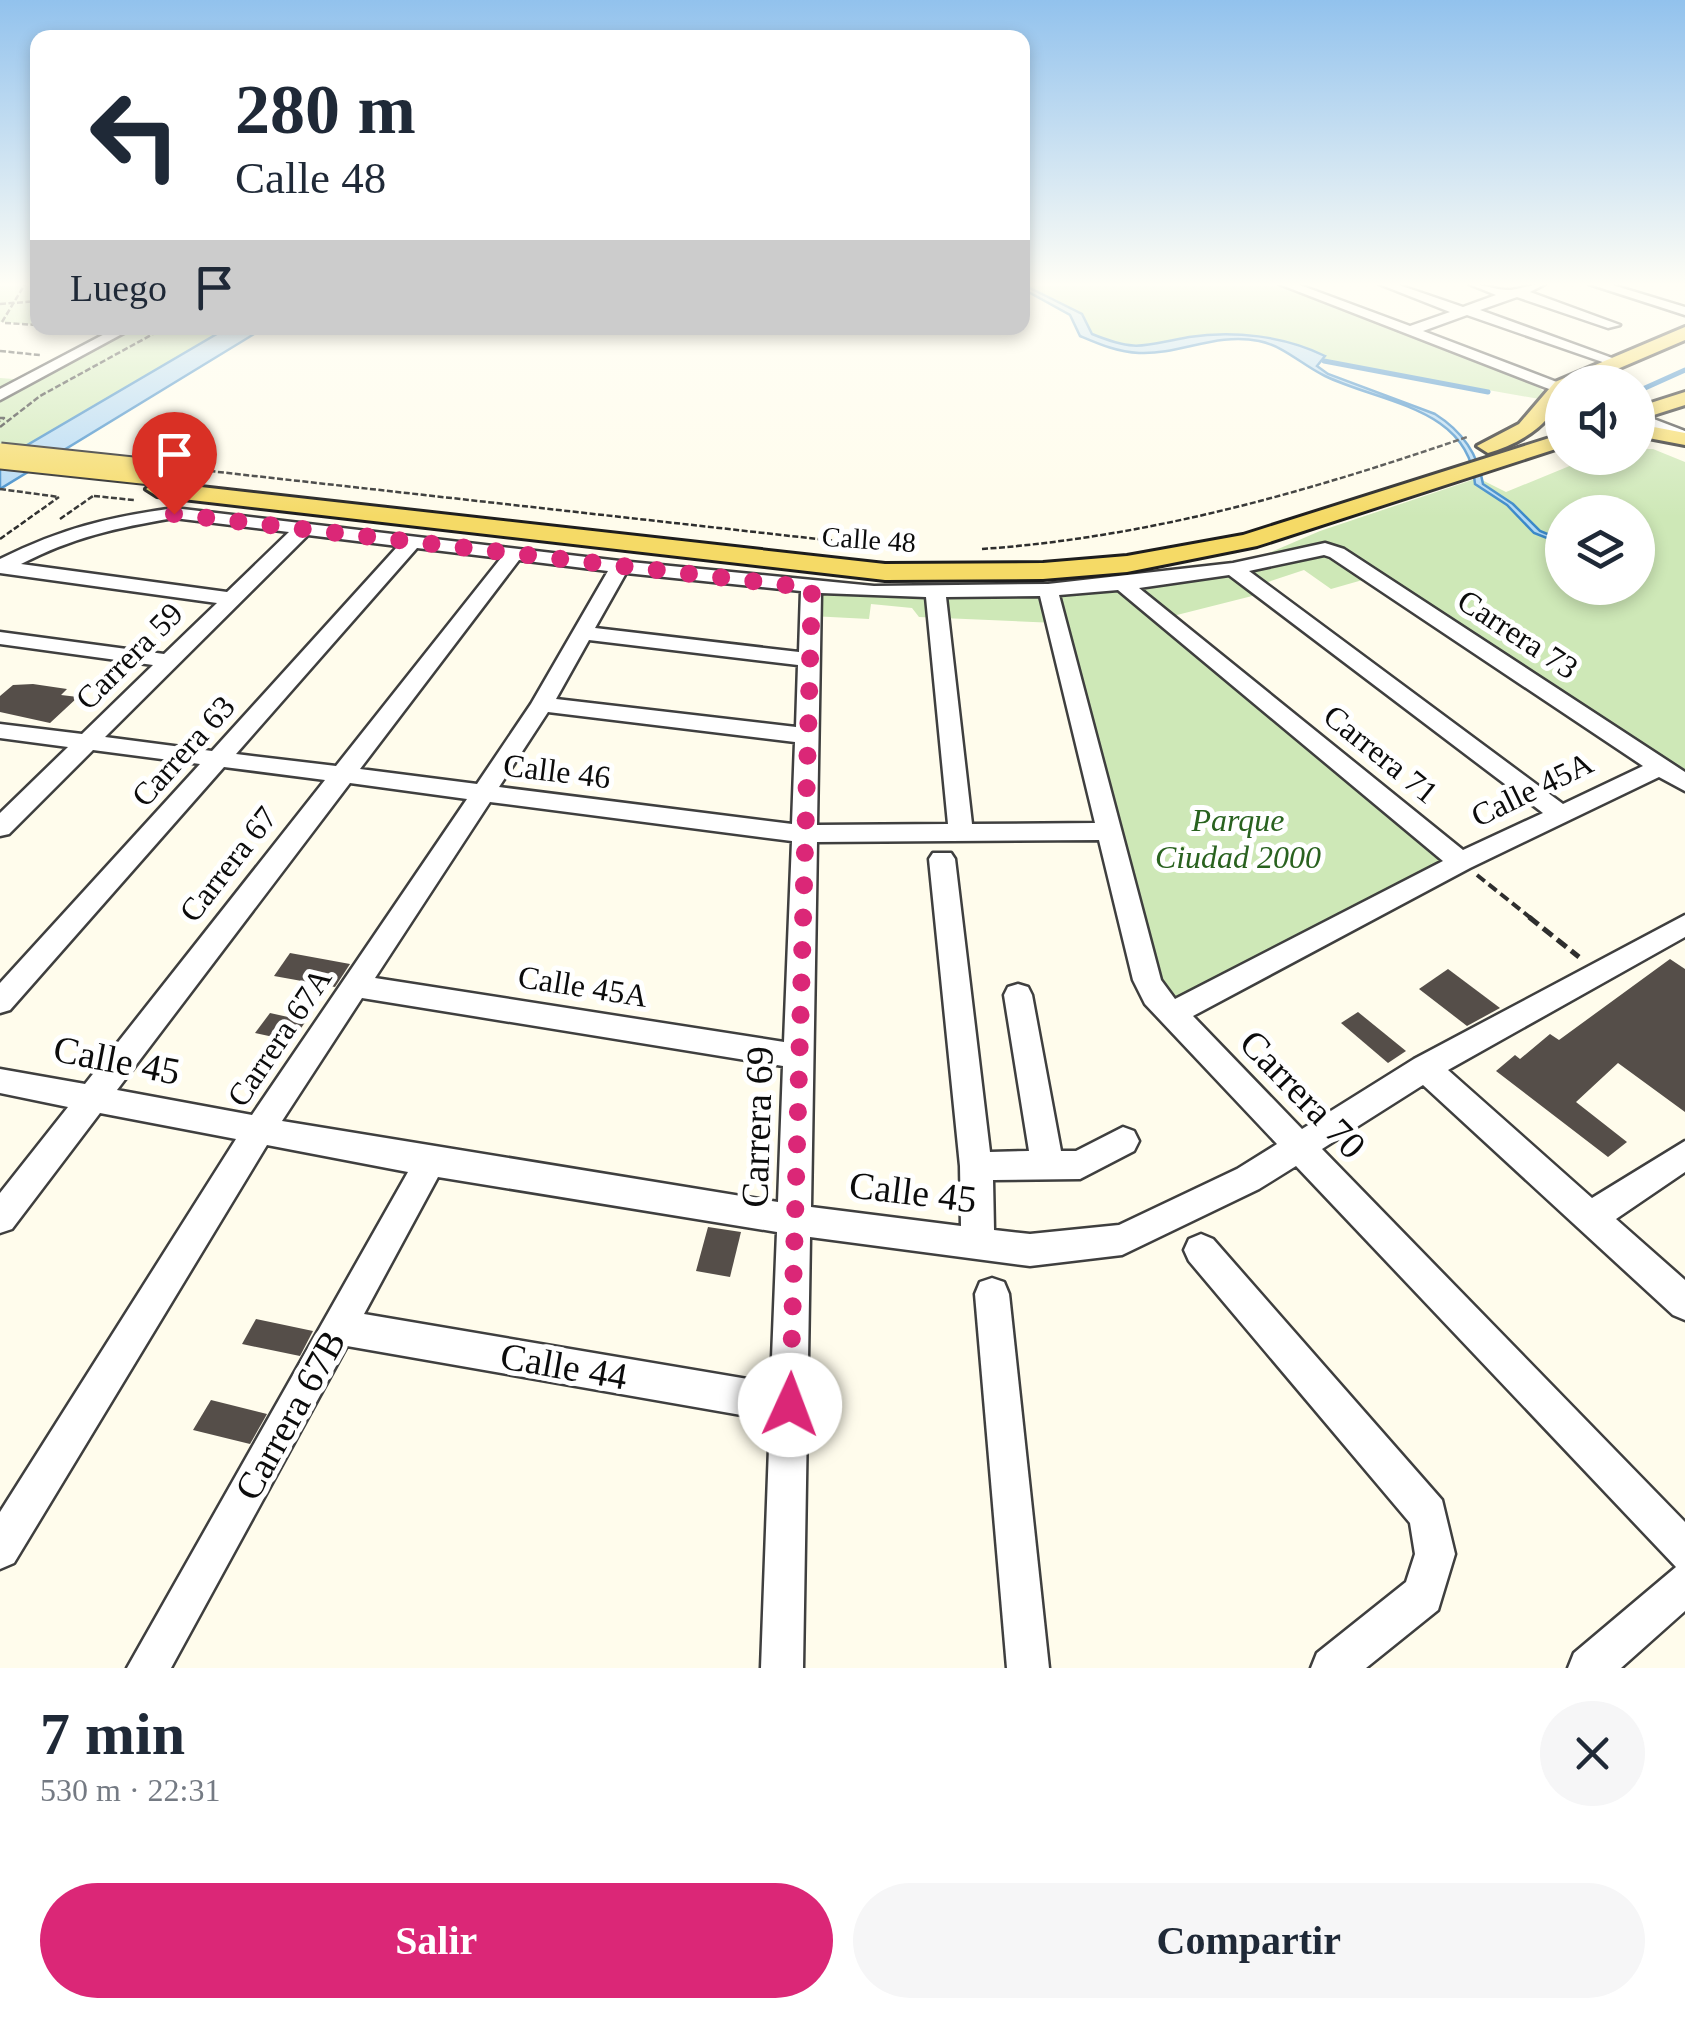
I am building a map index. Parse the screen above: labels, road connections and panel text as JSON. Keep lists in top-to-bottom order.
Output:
{
  "streets": {
    "main road": ["Calle 48"],
    "street": [
      "Carrera 73",
      "Carrera 59",
      "Carrera 63",
      "Carrera 71",
      "Calle 46",
      "Calle 45A",
      "Carrera 67",
      "Carrera 67A",
      "Calle 45",
      "Carrera 70",
      "Carrera 69",
      "Calle 44",
      "Carrera 67B"
    ]
  },
  "crossings": [
    ["Calle 48", "Carrera 73"],
    ["Calle 48", "Carrera 59"],
    ["Calle 48", "Carrera 63"],
    ["Calle 48", "Carrera 71"],
    ["Calle 48", "Carrera 67"],
    ["Calle 48", "Carrera 67A"],
    ["Calle 48", "Carrera 70"],
    ["Calle 48", "Carrera 69"],
    ["Carrera 73", "Calle 45A"],
    ["Carrera 59", "Calle 46"],
    ["Carrera 63", "Calle 46"],
    ["Carrera 71", "Calle 45A"],
    ["Calle 46", "Carrera 67"],
    ["Calle 46", "Carrera 67A"],
    ["Calle 46", "Carrera 70"],
    ["Calle 46", "Carrera 69"],
    ["Calle 45A", "Carrera 67A"],
    ["Calle 45A", "Carrera 70"],
    ["Calle 45A", "Carrera 69"],
    ["Carrera 67", "Calle 45"],
    ["Carrera 67A", "Calle 45"],
    ["Calle 45", "Carrera 70"],
    ["Calle 45", "Carrera 69"],
    ["Calle 45", "Carrera 67B"],
    ["Carrera 69", "Calle 44"],
    ["Calle 44", "Carrera 67B"]
  ],
  "parks": ["Parque Ciudad 2000"],
  "page": {
    "turn": ["280 m", "Calle 48"],
    "then": "Luego",
    "heading": ["7 min", "530 m · 22:31"],
    "buttons": ["Salir", "Compartir"]
  }
}
